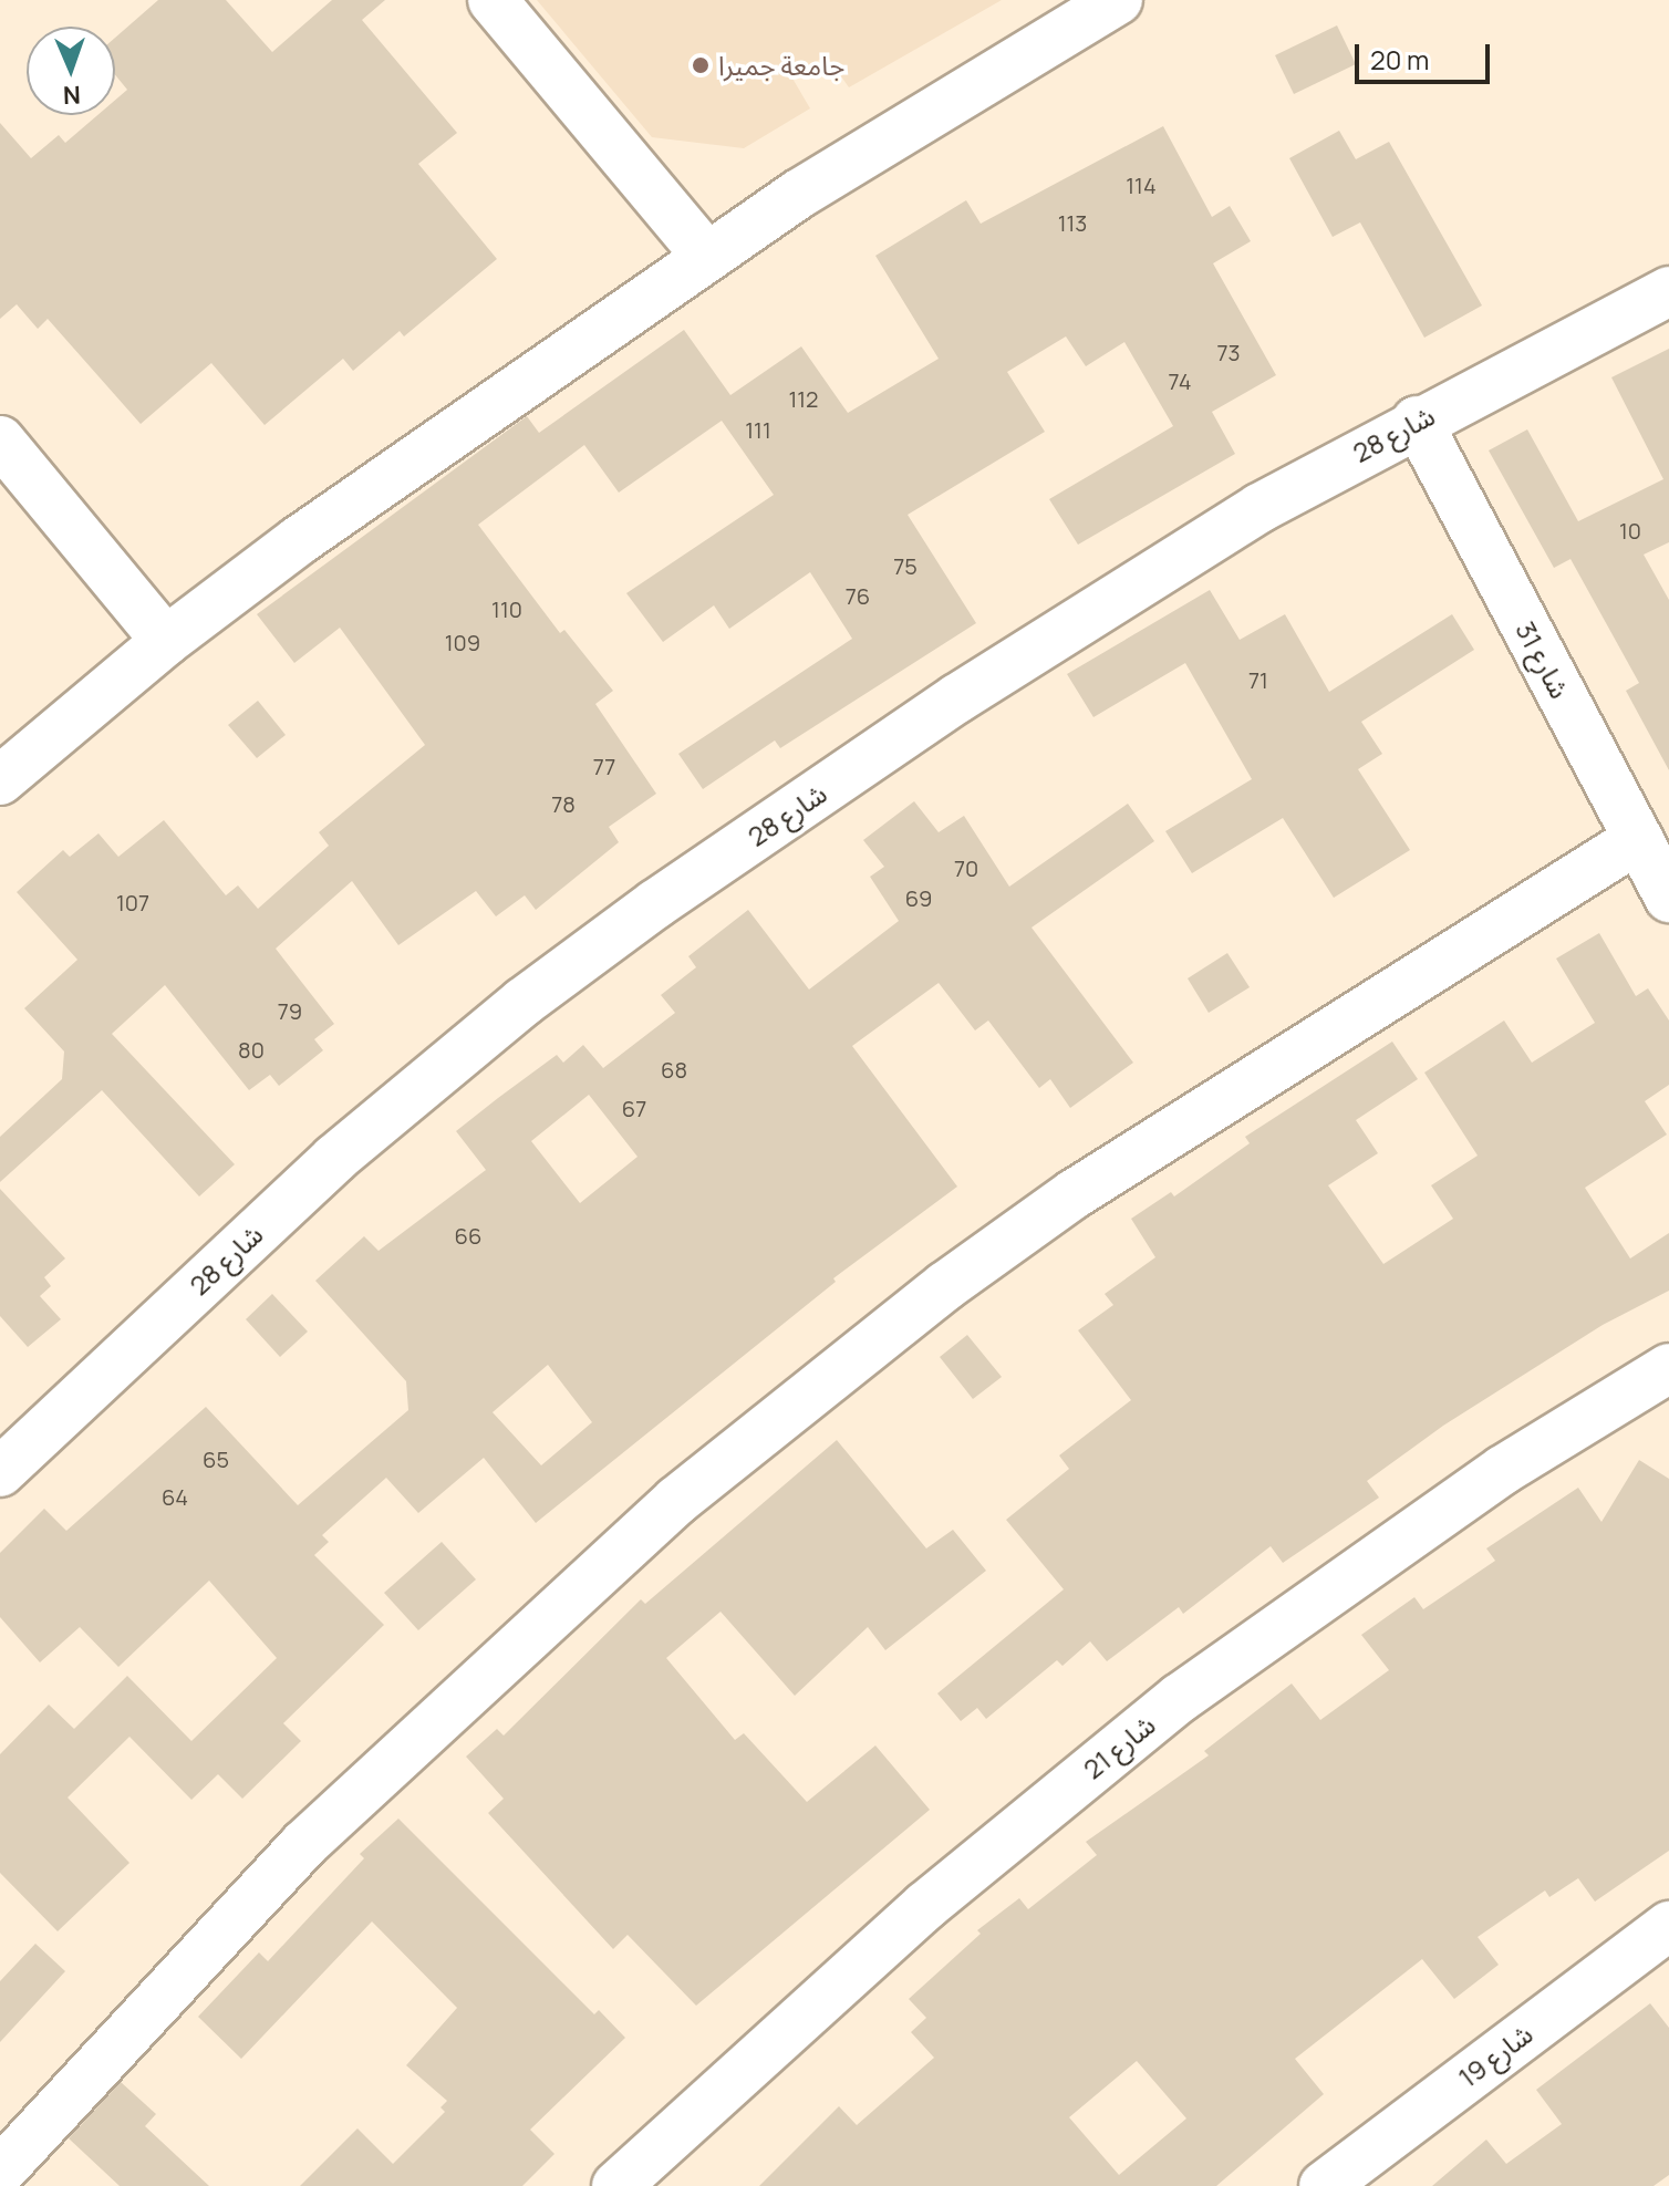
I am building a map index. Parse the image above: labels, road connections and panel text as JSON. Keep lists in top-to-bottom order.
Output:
{
  "streets": {
    "street": [
      "شارع 28",
      "شارع 31",
      "شارع 21",
      "شارع 19"
    ]
  },
  "crossings": [
    ["شارع 28", "شارع 31"]
  ],
  "places": ["جامعة جميرا"],
  "house_numbers": [
    "114",
    "113",
    "73",
    "74",
    "112",
    "111",
    "10",
    "75",
    "76",
    "110",
    "109",
    "71",
    "77",
    "78",
    "70",
    "69",
    "107",
    "79",
    "80",
    "68",
    "67",
    "66",
    "65",
    "64"
  ],
  "scale_bar": "20 m",
  "north": "bottom"
}
